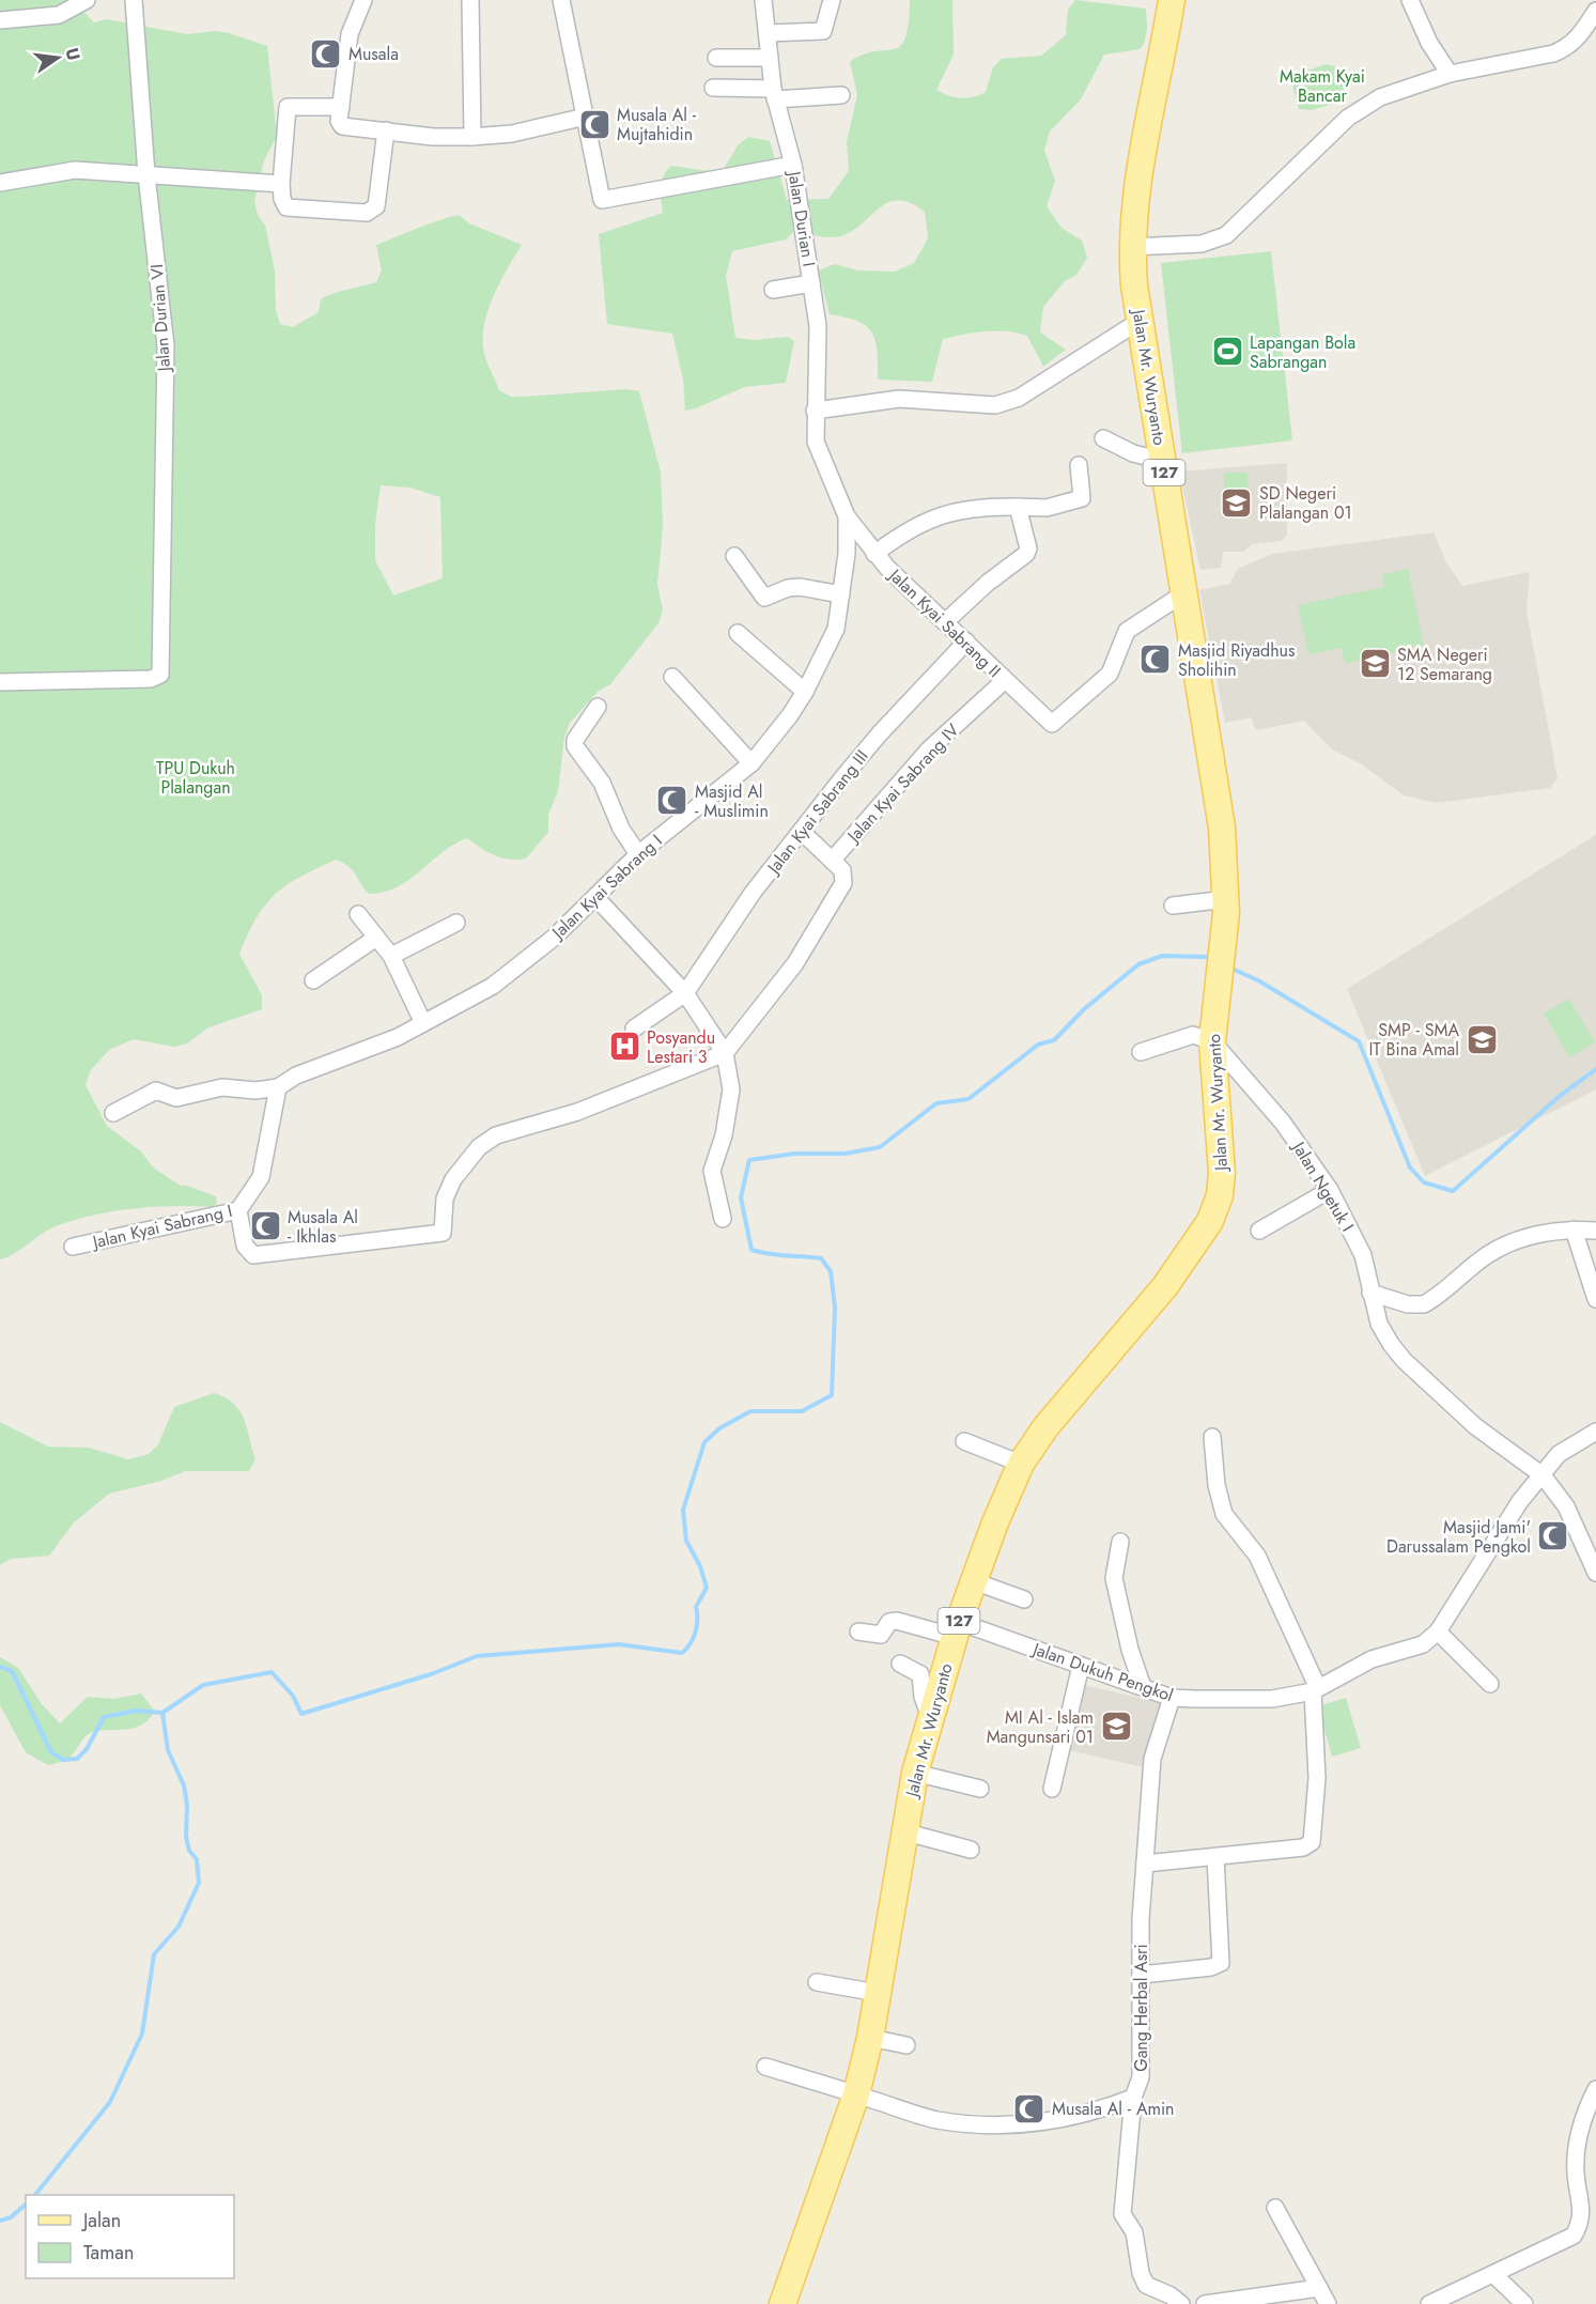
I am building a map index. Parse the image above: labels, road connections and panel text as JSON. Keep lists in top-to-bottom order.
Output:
{
  "streets": {
    "main road": ["Jalan Mr. Wuryanto", "127"],
    "street": [
      "Jalan Durian I",
      "Jalan Durian VI",
      "Jalan Kyai Sabrang II",
      "Jalan Kyai Sabrang IV",
      "Jalan Kyai Sabrang III",
      "Jalan Kyai Sabrang I",
      "Jalan Ngetuk I",
      "Jalan Dukuh Pengkol",
      "Gang Herbal Asri"
    ]
  },
  "crossings": [
    ["Jalan Durian I", "Jalan Kyai Sabrang I"],
    ["Jalan Mr. Wuryanto", "Jalan Kyai Sabrang II"],
    ["Jalan Mr. Wuryanto", "Jalan Ngetuk I"],
    ["Jalan Mr. Wuryanto", "Jalan Dukuh Pengkol"],
    ["Jalan Mr. Wuryanto", "Gang Herbal Asri"],
    ["Jalan Kyai Sabrang II", "Jalan Kyai Sabrang IV"],
    ["Jalan Kyai Sabrang II", "Jalan Kyai Sabrang III"],
    ["Jalan Kyai Sabrang II", "Jalan Kyai Sabrang I"],
    ["Jalan Ngetuk I", "Jalan Dukuh Pengkol"],
    ["Jalan Dukuh Pengkol", "Gang Herbal Asri"]
  ],
  "parks": ["Makam Kyai Bancar", "TPU Dukuh Plalangan"],
  "places": {
    "mosque": [
      "Musala",
      "Musala Al - Mujtahidin",
      "Masjid Riyadhus Sholihin",
      "Masjid Al - Muslimin",
      "Musala Al - Ikhlas",
      "Masjid Jami' Darussalam Pengkol",
      "Musala Al - Amin"
    ],
    "sports": ["Lapangan Bola Sabrangan"],
    "school or university": [
      "SD Negeri Plalangan 01",
      "SMA Negeri 12 Semarang",
      "SMP - SMA IT Bina Amal",
      "MI Al - Islam Mangunsari 01"
    ],
    "hospital": ["Posyandu Lestari 3"]
  },
  "legend": ["Jalan", "Taman"],
  "north": "right"
}
